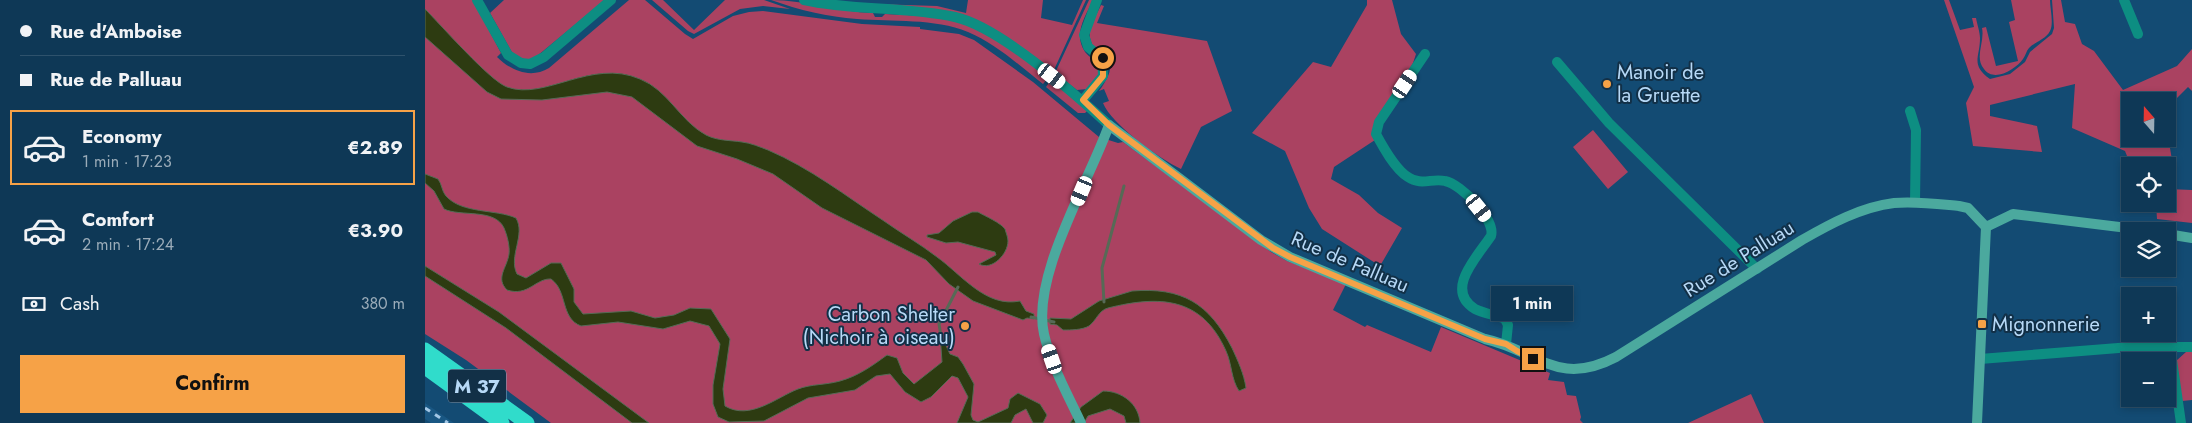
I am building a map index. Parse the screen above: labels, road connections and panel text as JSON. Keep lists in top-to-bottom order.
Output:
{
  "streets": {
    "highway": ["M 37"],
    "street": ["Rue de Palluau"]
  },
  "places": {
    "other": ["Manoir de la Gruette", "Carbon Shelter (Nichoir à oiseau)"],
    "transit": ["Mignonnerie"]
  },
  "north": "top",
  "page": {
    "banner": ["Rue d'Amboise", "Rue de Palluau"],
    "map_buttons": ["+", "−"],
    "list": [
      {
        "name": "Economy",
        "note": "1 min · 17:23",
        "value": "€2.89"
      },
      {
        "name": "Comfort",
        "note": "2 min · 17:24",
        "value": "€3.90"
      }
    ],
    "pay": ["Cash", "380 m"],
    "bubble": "1 min",
    "buttons": "Confirm"
  }
}
